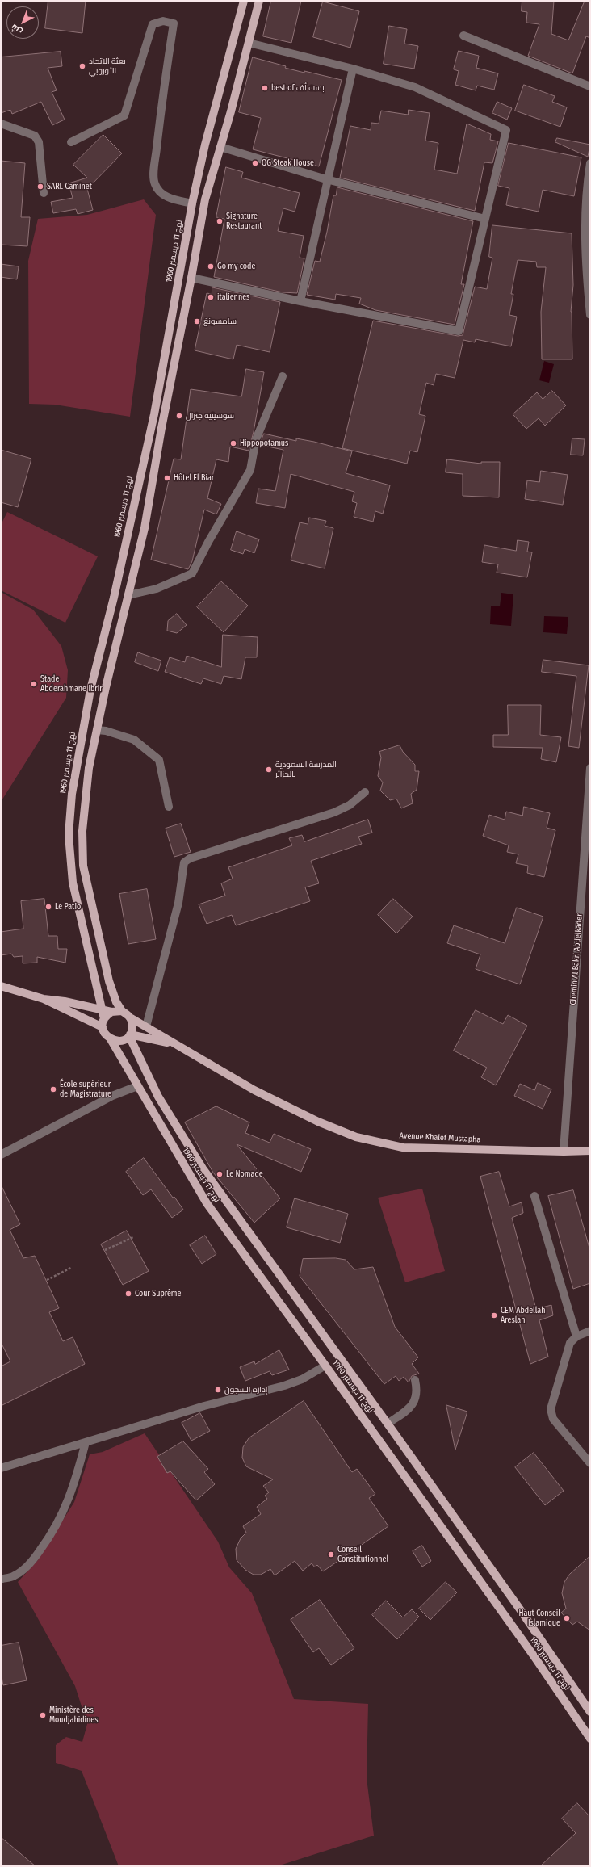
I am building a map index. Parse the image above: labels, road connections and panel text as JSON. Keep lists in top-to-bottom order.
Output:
{
  "streets": {
    "main road": ["نهج 11 ديسمبر 1960", "Avenue Khalef Mustapha"],
    "street": ["Chemin Al Bakri Abdelkader"]
  },
  "crossings": [
    ["نهج 11 ديسمبر 1960", "Avenue Khalef Mustapha"],
    ["Chemin Al Bakri Abdelkader", "Avenue Khalef Mustapha"]
  ],
  "places": [
    "بعثة الاتحاد الأوروبي",
    "best of بست أف",
    "QG Steak House",
    "SARL Caminet",
    "Signature Restaurant",
    "Go my code",
    "italiennes",
    "سامسونغ",
    "سوسيتيه جنرال",
    "Hippopotamus",
    "Hôtel El Biar",
    "Stade Abderahmane Ibrir",
    "المدرسة السعودية بالجزائر",
    "Le Patio",
    "École supérieur de Magistrature",
    "Le Nomade",
    "Cour Suprême",
    "CEM Abdellah Areslan",
    "إدارة السجون",
    "Conseil Constitutionnel",
    "Haut Conseil Islamique",
    "Ministère des Moudjahidines"
  ],
  "north": "bottom left"
}
